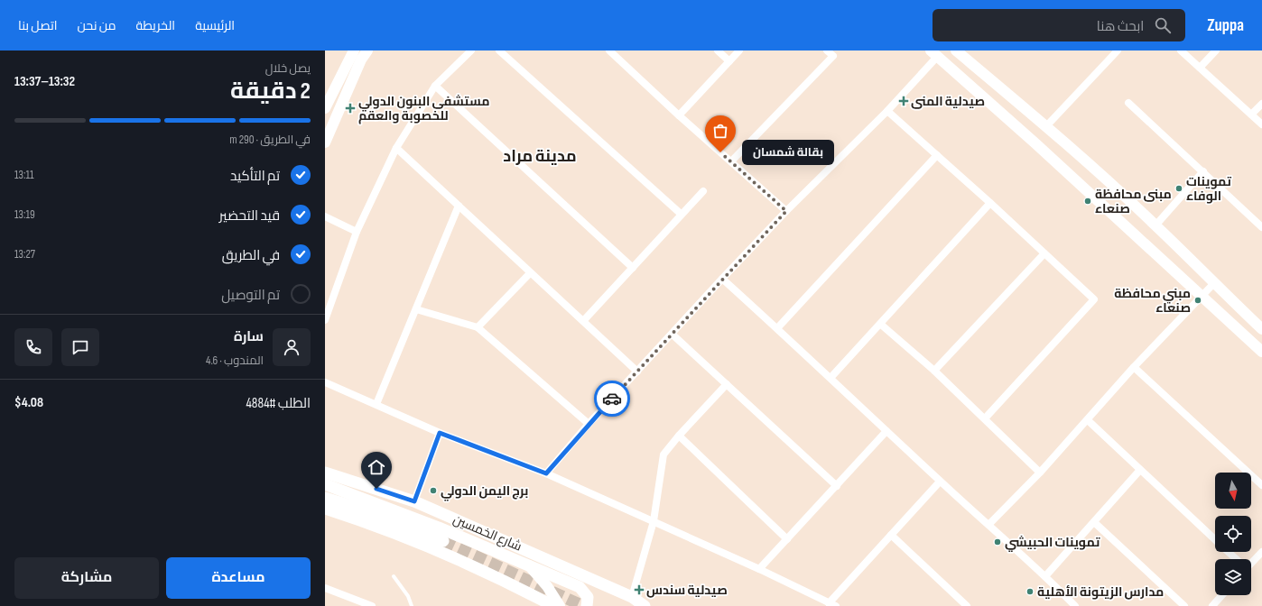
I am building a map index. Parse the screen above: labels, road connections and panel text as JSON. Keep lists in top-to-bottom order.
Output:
{
  "streets": {
    "main road": ["شارع الخمسين"]
  },
  "districts": ["مدينة مراد"],
  "places": {
    "health": ["صيدلية المنى", "مستشفى البنون الدولي للخصوبة والعقم", "صيدلية سندس"],
    "other": [
      "بقالة شمسان",
      "تموينات الوفاء",
      "مبنى محافظة صنعاء",
      "مبني محافظة صنعاء",
      "برج اليمن الدولي",
      "تموينات الحبيشي",
      "مدارس الزيتونة الأهلية"
    ]
  },
  "north": "bottom",
  "page": {
    "header": "Zuppa",
    "search": "ابحث هنا",
    "nav": [
      "الرئيسية",
      "الخريطة",
      "من نحن",
      "اتصل بنا"
    ],
    "heading": ["2 دقيقة", "يصل خلال", "13:32–13:37"],
    "panel": [
      "سارة",
      "المندوب · 4.6",
      "الطلب #4884",
      "$4.08"
    ],
    "bar": "في الطريق · 290 m",
    "bubble": "بقالة شمسان",
    "list": [
      ["تم التأكيد", "13:11"],
      ["قيد التحضير", "13:19"],
      ["في الطريق", "13:27"],
      "تم التوصيل"
    ],
    "buttons": ["مساعدة", "مشاركة"]
  }
}
